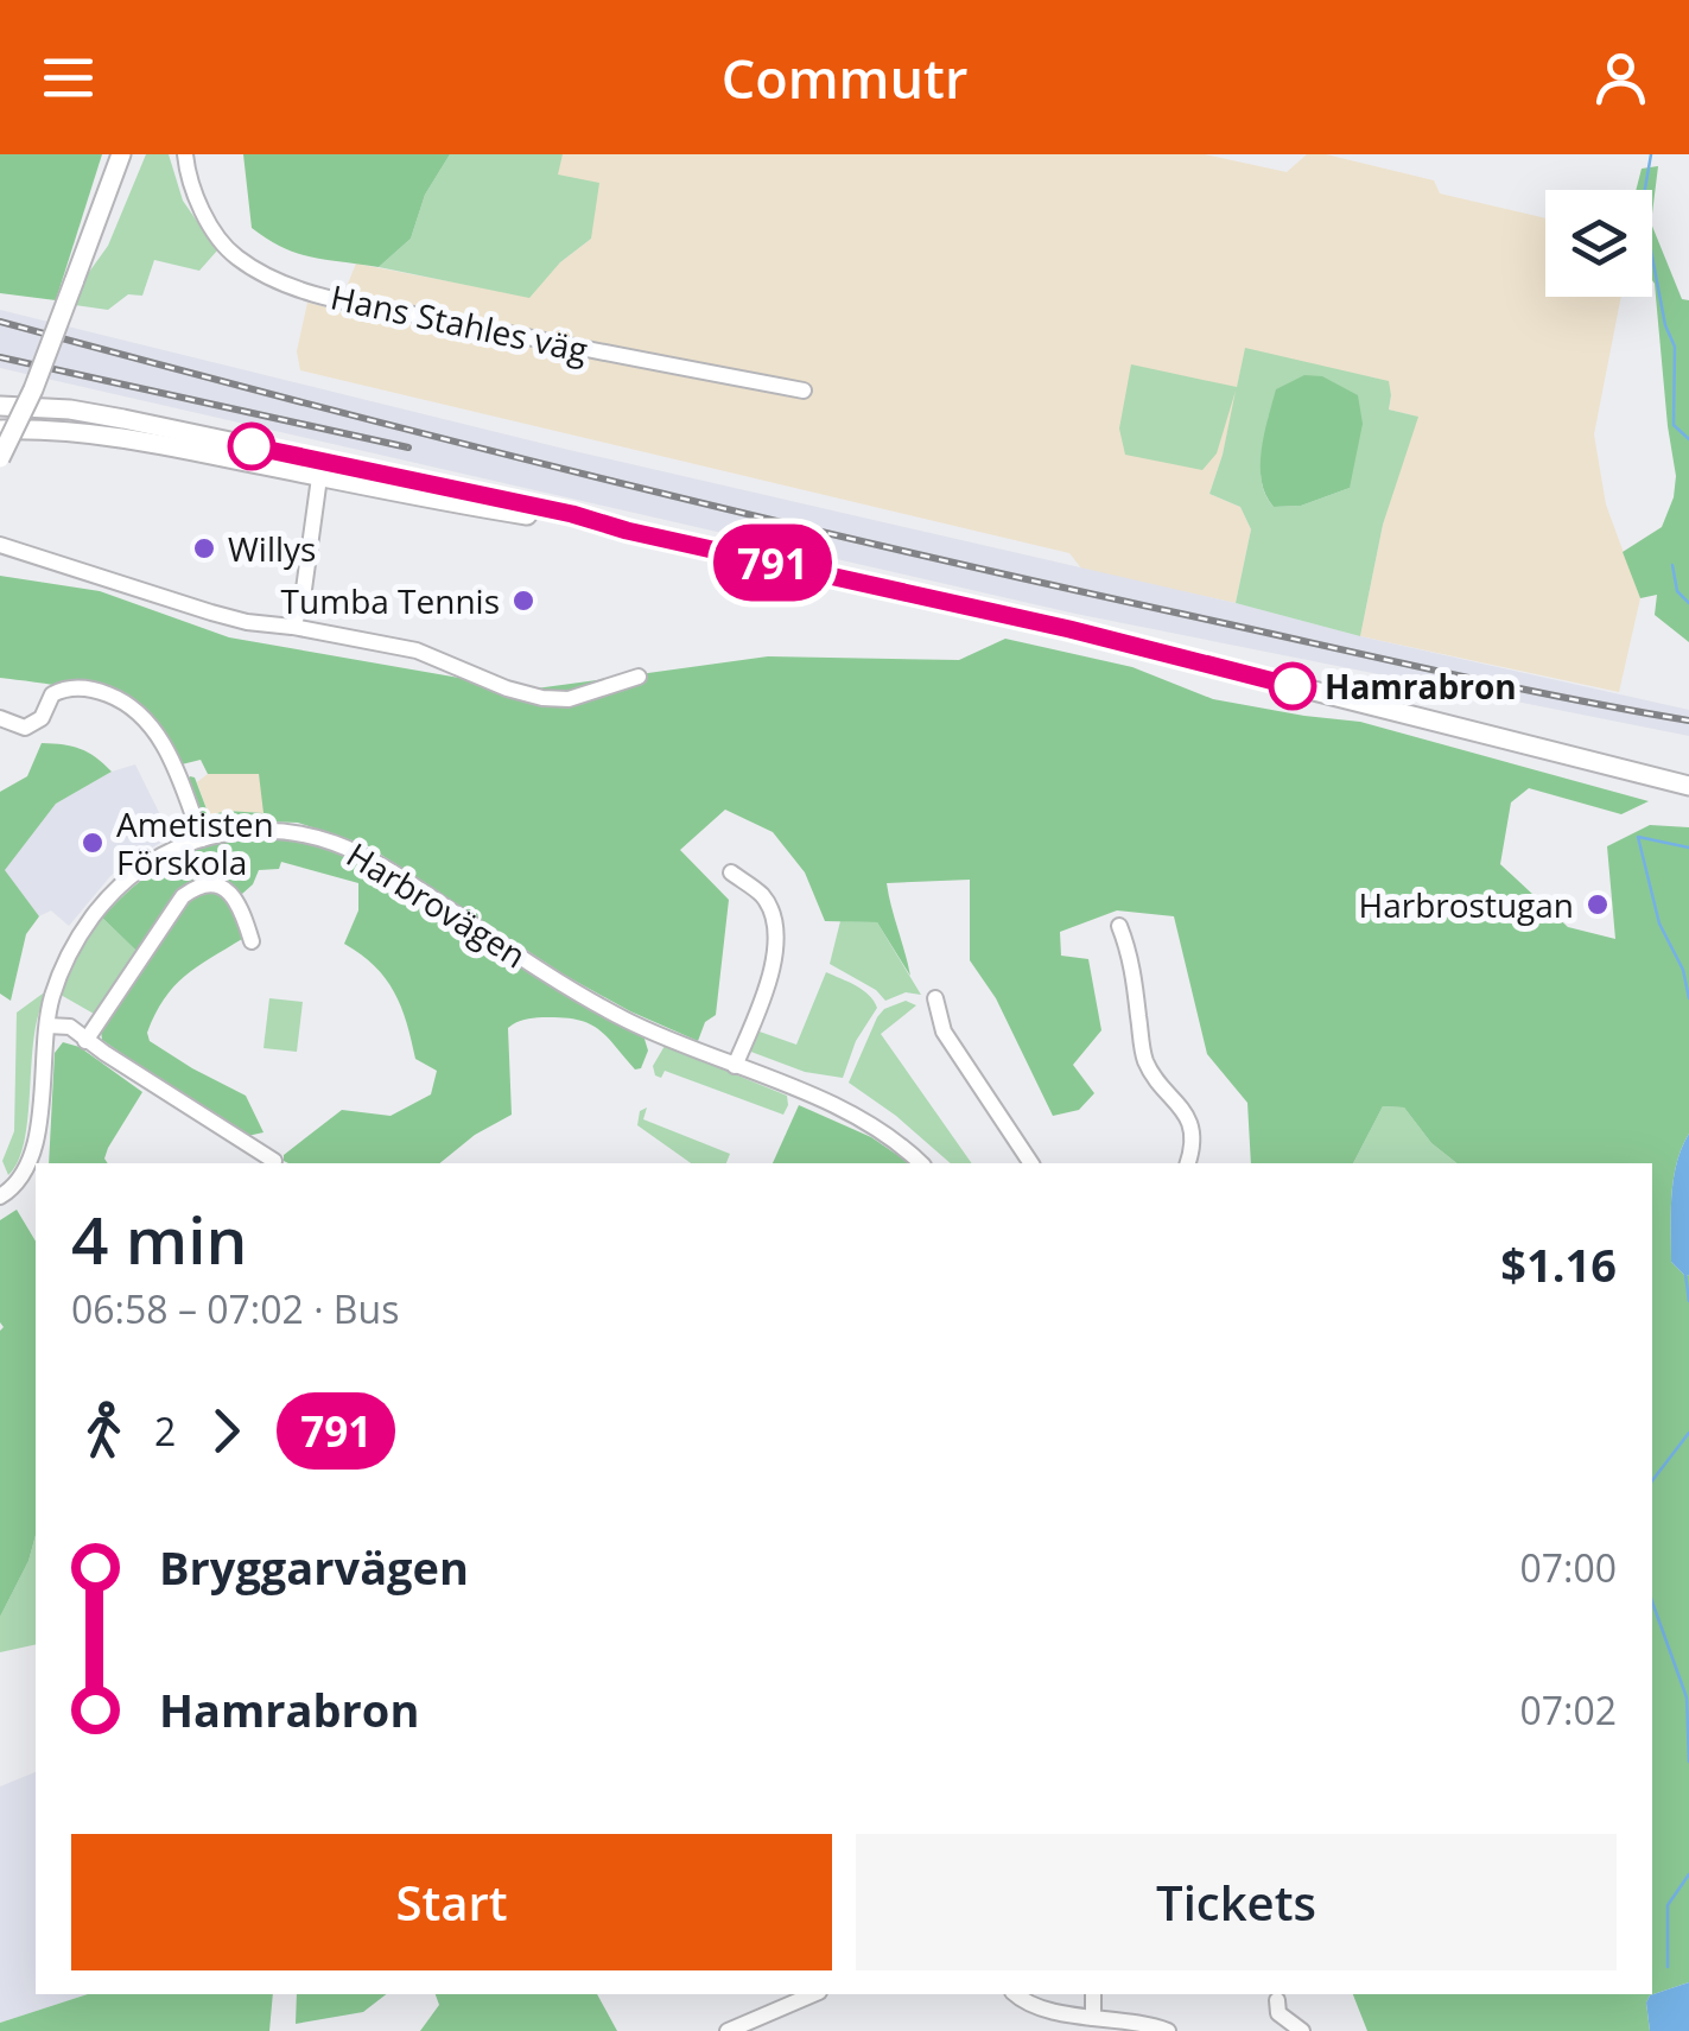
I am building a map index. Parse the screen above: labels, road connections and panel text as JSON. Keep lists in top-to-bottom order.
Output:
{
  "streets": {
    "street": ["Hans Stahles väg", "Harbrovägen"]
  },
  "places": [
    "Willys",
    "Tumba Tennis",
    "Hamrabron",
    "Ametisten Förskola",
    "Harbrostugan"
  ],
  "lines": ["bus line 791"],
  "page": {
    "header": "Commutr",
    "on_map": "791",
    "heading": ["4 min", "06:58 – 07:02 · Bus", "$1.16"],
    "legs": ["2", "791"],
    "list": [
      {
        "name": "Bryggarvägen",
        "value": "07:00"
      },
      {
        "name": "Hamrabron",
        "value": "07:02"
      }
    ],
    "buttons": ["Start", "Tickets"]
  }
}
